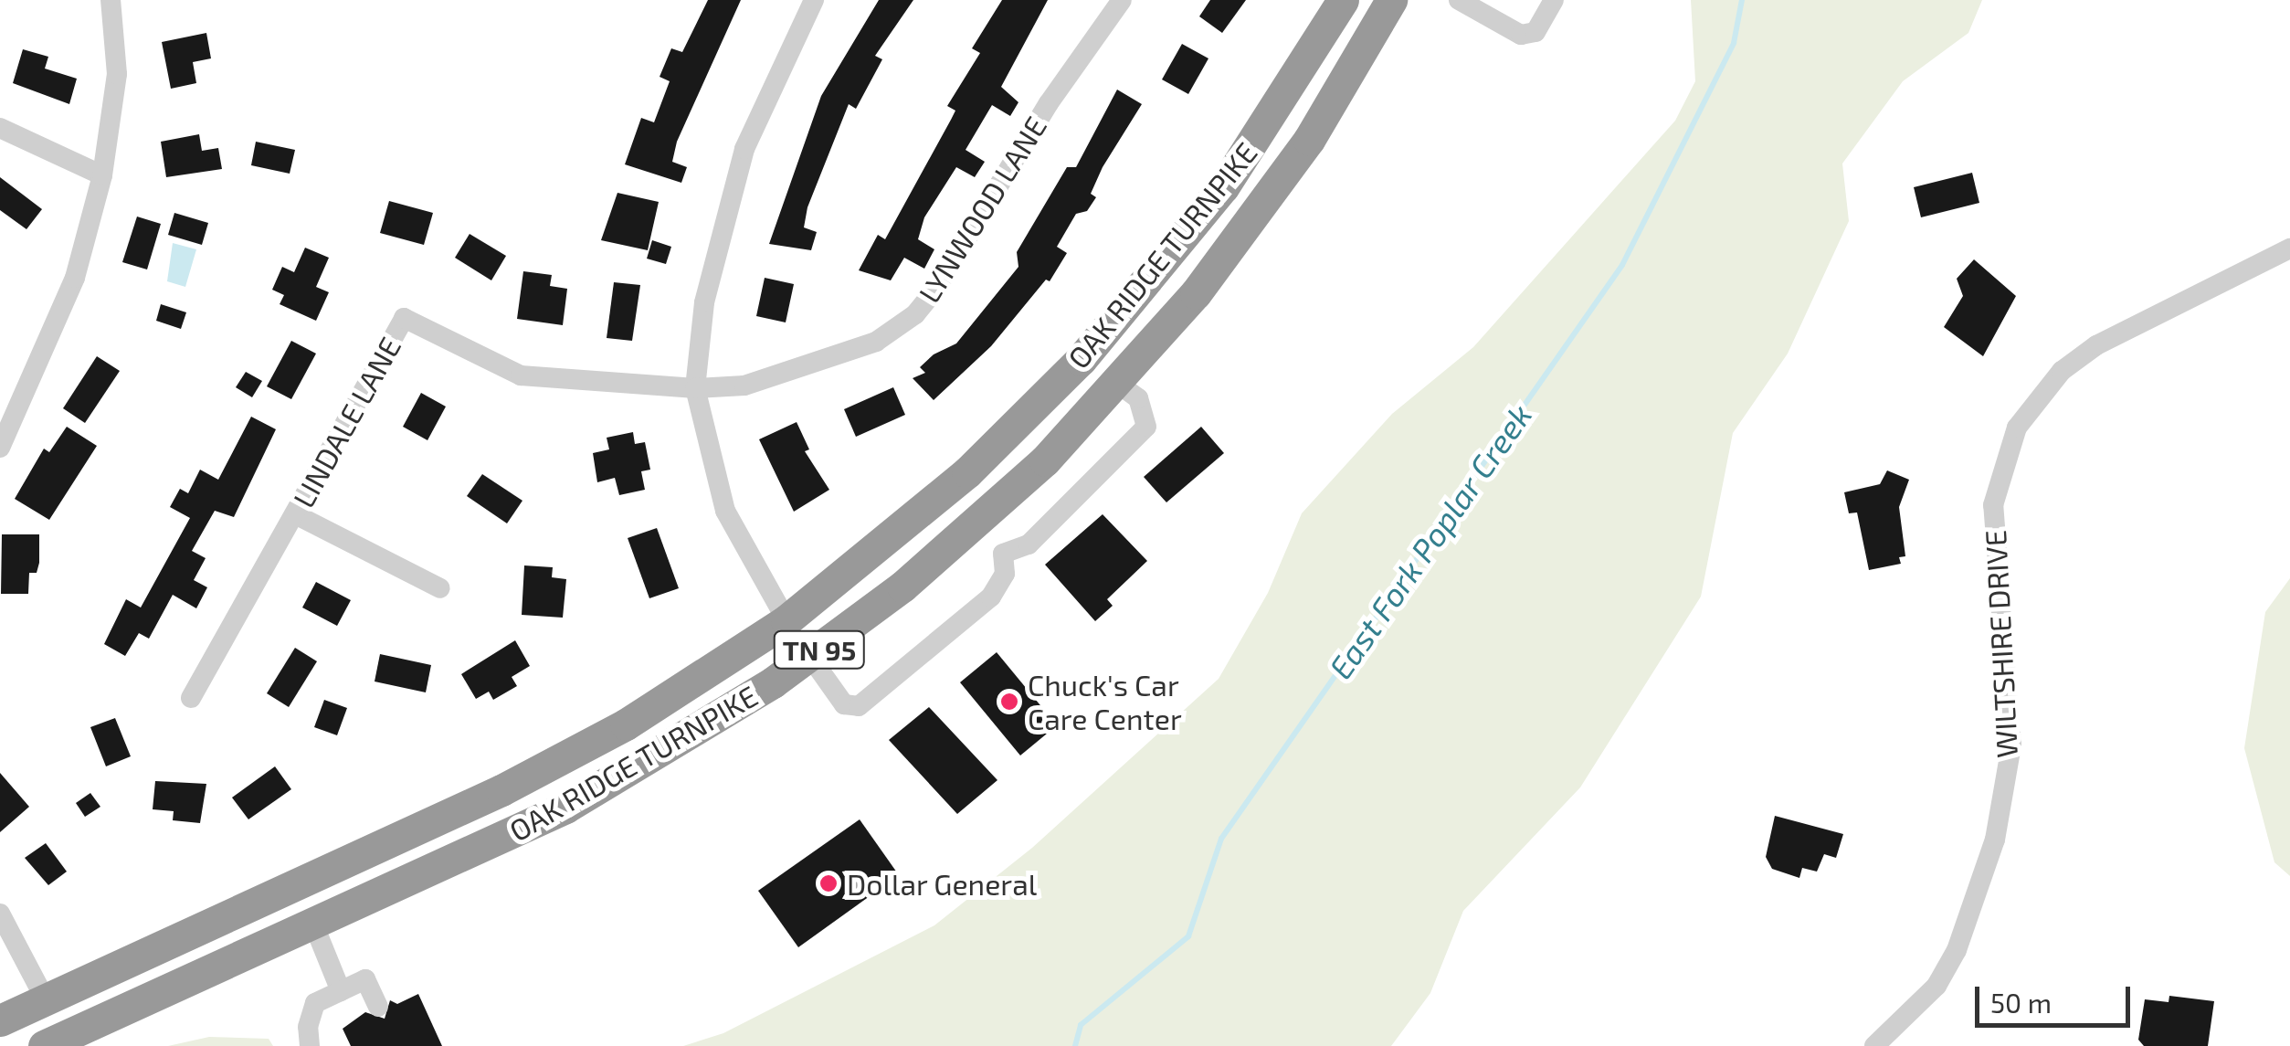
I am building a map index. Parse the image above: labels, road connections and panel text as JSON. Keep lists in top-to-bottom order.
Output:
{
  "streets": {
    "highway": ["OAK RIDGE TURNPIKE", "TN 95"],
    "street": ["LYNWOOD LANE", "LINDALE LANE", "WILTSHIRE DRIVE"]
  },
  "crossings": [
    ["LYNWOOD LANE", "LINDALE LANE"]
  ],
  "water": ["East Fork Poplar Creek"],
  "places": ["Chuck's Car Care Center", "Dollar General"],
  "scale_bar": "50 m"
}
